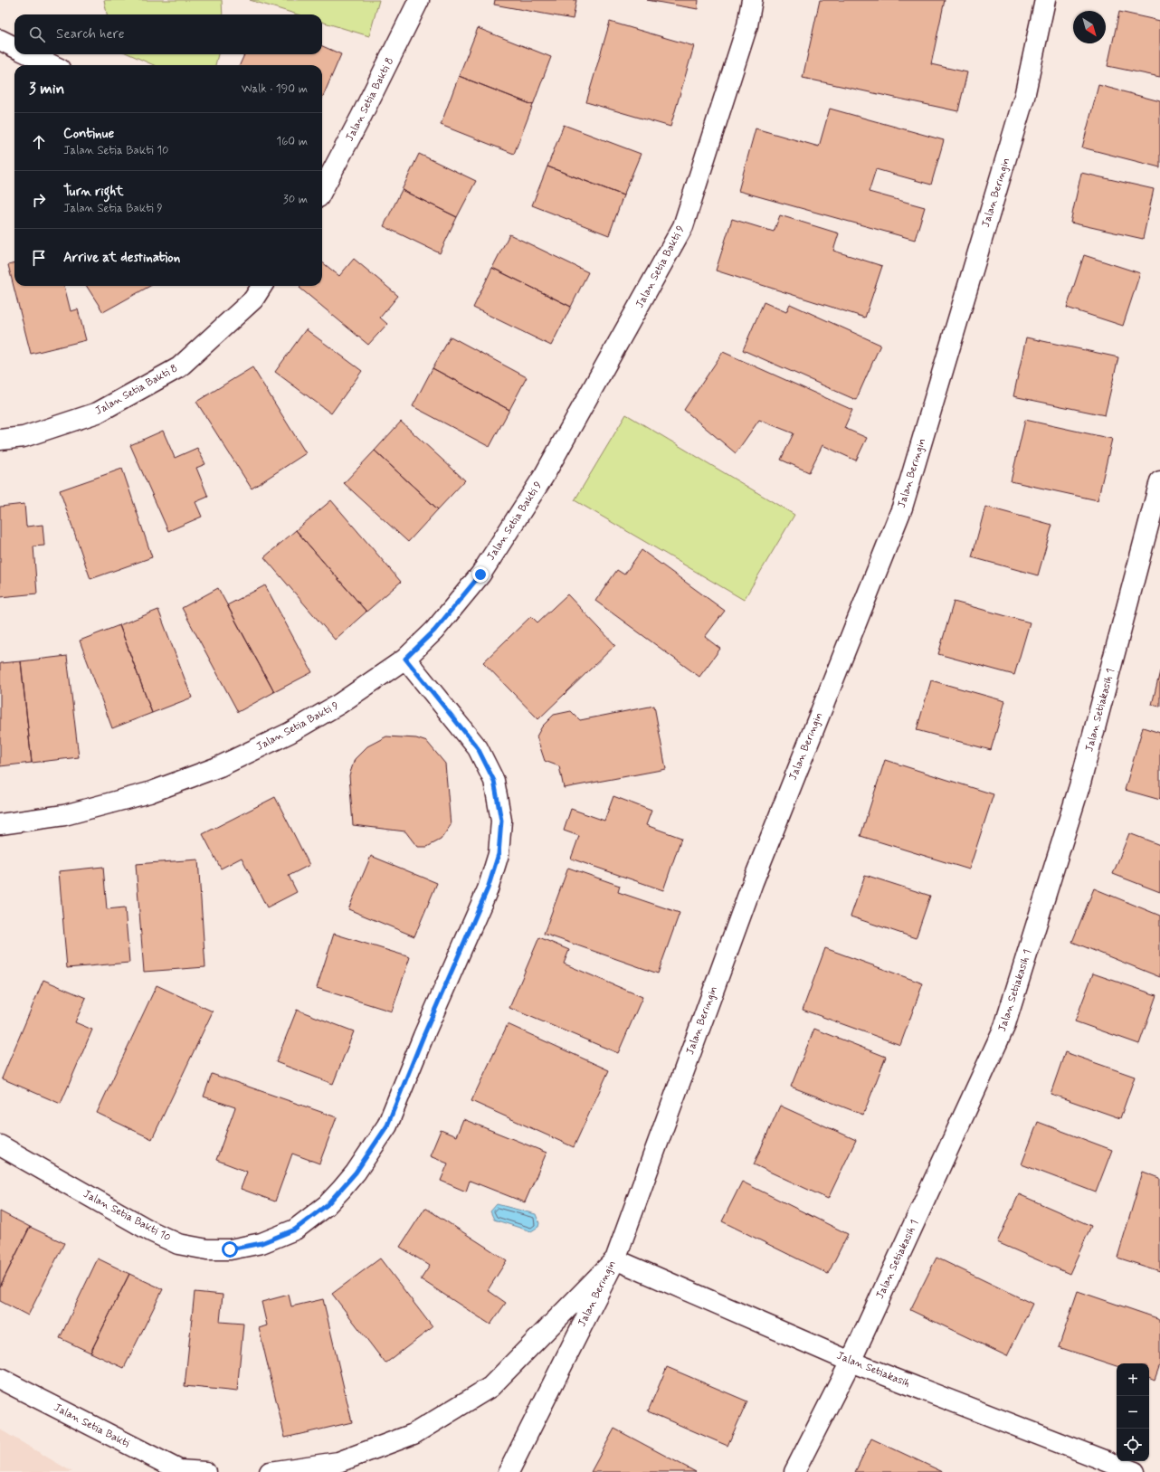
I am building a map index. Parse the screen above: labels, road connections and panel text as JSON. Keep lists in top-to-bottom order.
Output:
{
  "streets": {
    "street": [
      "Jalan Setia Bakti 8",
      "Jalan Beringin",
      "Jalan Setia Bakti 9",
      "Jalan Setiakasih 1",
      "Jalan Setia Bakti 10",
      "Jalan Setiakasih",
      "Jalan Setia Bakti"
    ]
  },
  "crossings": [
    ["Jalan Beringin", "Jalan Setiakasih"],
    ["Jalan Setia Bakti 9", "Jalan Setia Bakti 10"],
    ["Jalan Setiakasih 1", "Jalan Setiakasih"]
  ],
  "north": "bottom right",
  "page": {
    "search": "Search here",
    "heading": ["3 min", "Walk · 190 m"],
    "list": [
      ["Continue", "Jalan Setia Bakti 10", "160 m"],
      ["Turn right", "Jalan Setia Bakti 9", "30 m"],
      "Arrive at destination"
    ],
    "map_buttons": ["+", "−"]
  }
}
